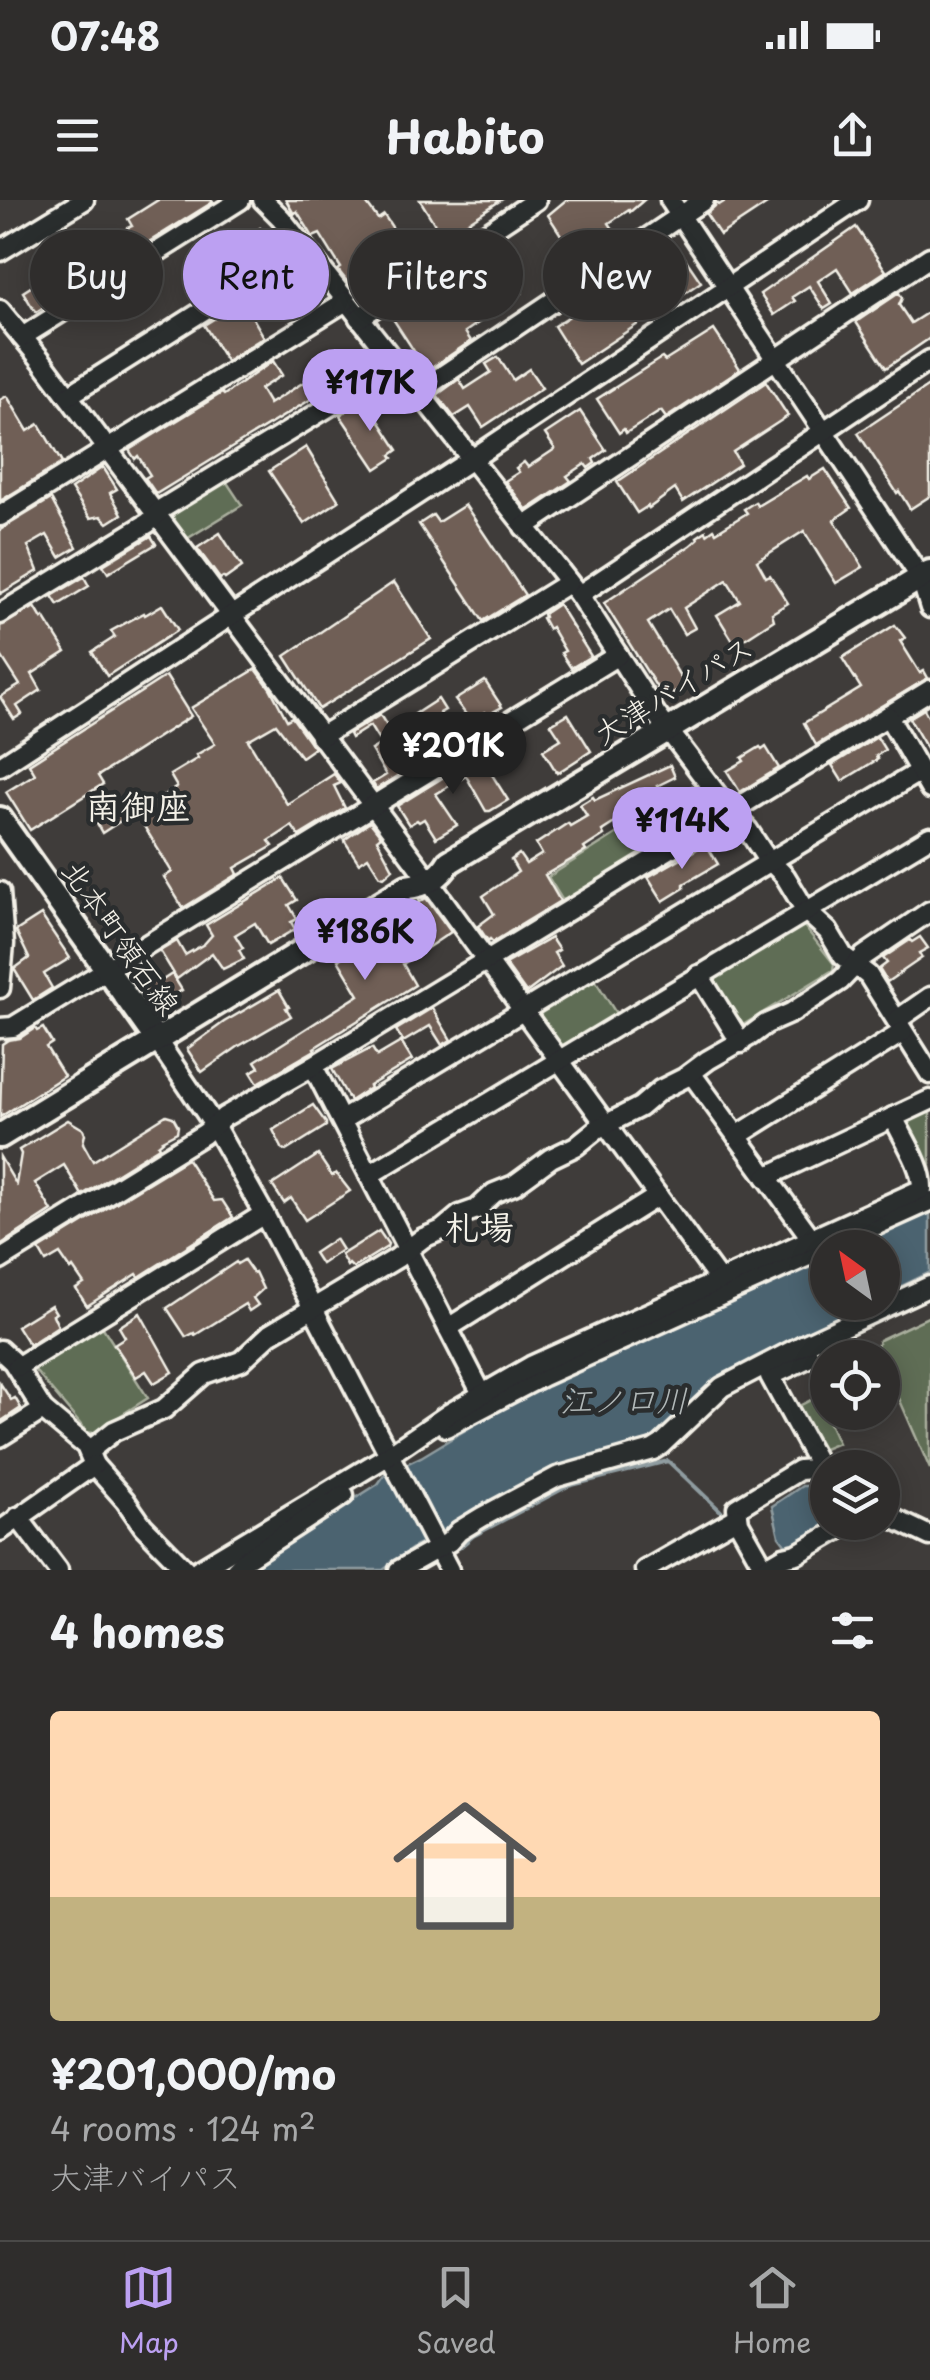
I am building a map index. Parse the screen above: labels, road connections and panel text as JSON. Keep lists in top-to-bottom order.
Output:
{
  "streets": {
    "main road": ["大津バイパス", "北本町領石線"]
  },
  "crossings": [
    ["大津バイパス", "北本町領石線"]
  ],
  "districts": ["南御座", "札場"],
  "water": ["江ノ口川"],
  "north": "top left",
  "page": {
    "status": "07:48",
    "header": "Habito",
    "chip": [
      "Buy",
      "Rent",
      "Filters",
      "New"
    ],
    "price": [
      "¥117K",
      "¥201K",
      "¥114K",
      "¥186K"
    ],
    "heading": "4 homes",
    "list": [
      {
        "name": "¥201,000/mo",
        "note": "4 rooms · 124 m² · 大津バイパス"
      }
    ],
    "tabs": ["Map", "Saved", "Home"]
  }
}
